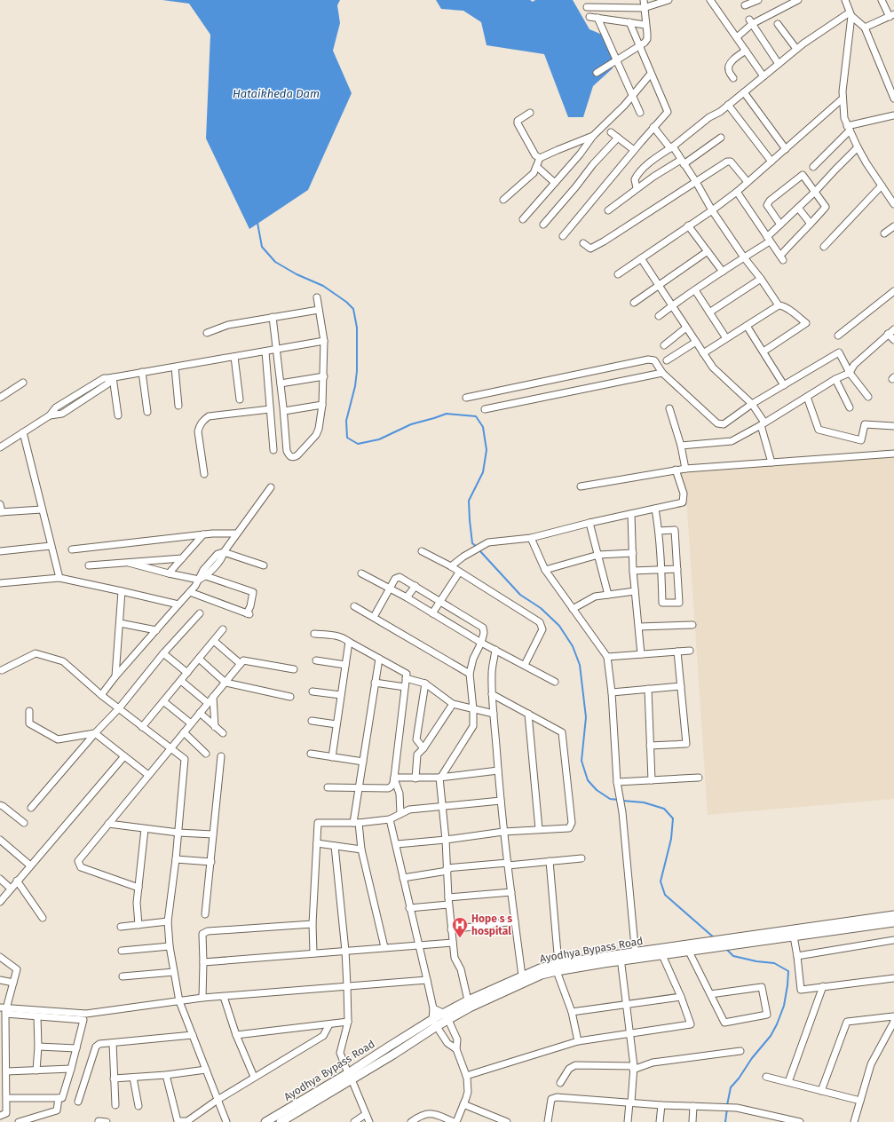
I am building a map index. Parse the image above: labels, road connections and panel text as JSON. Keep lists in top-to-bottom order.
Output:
{
  "streets": {
    "main road": ["Ayodhya Bypass Road"]
  },
  "water": ["Hataikheda Dam"],
  "places": {
    "hospital": ["Hope s s hospital"]
  }
}
